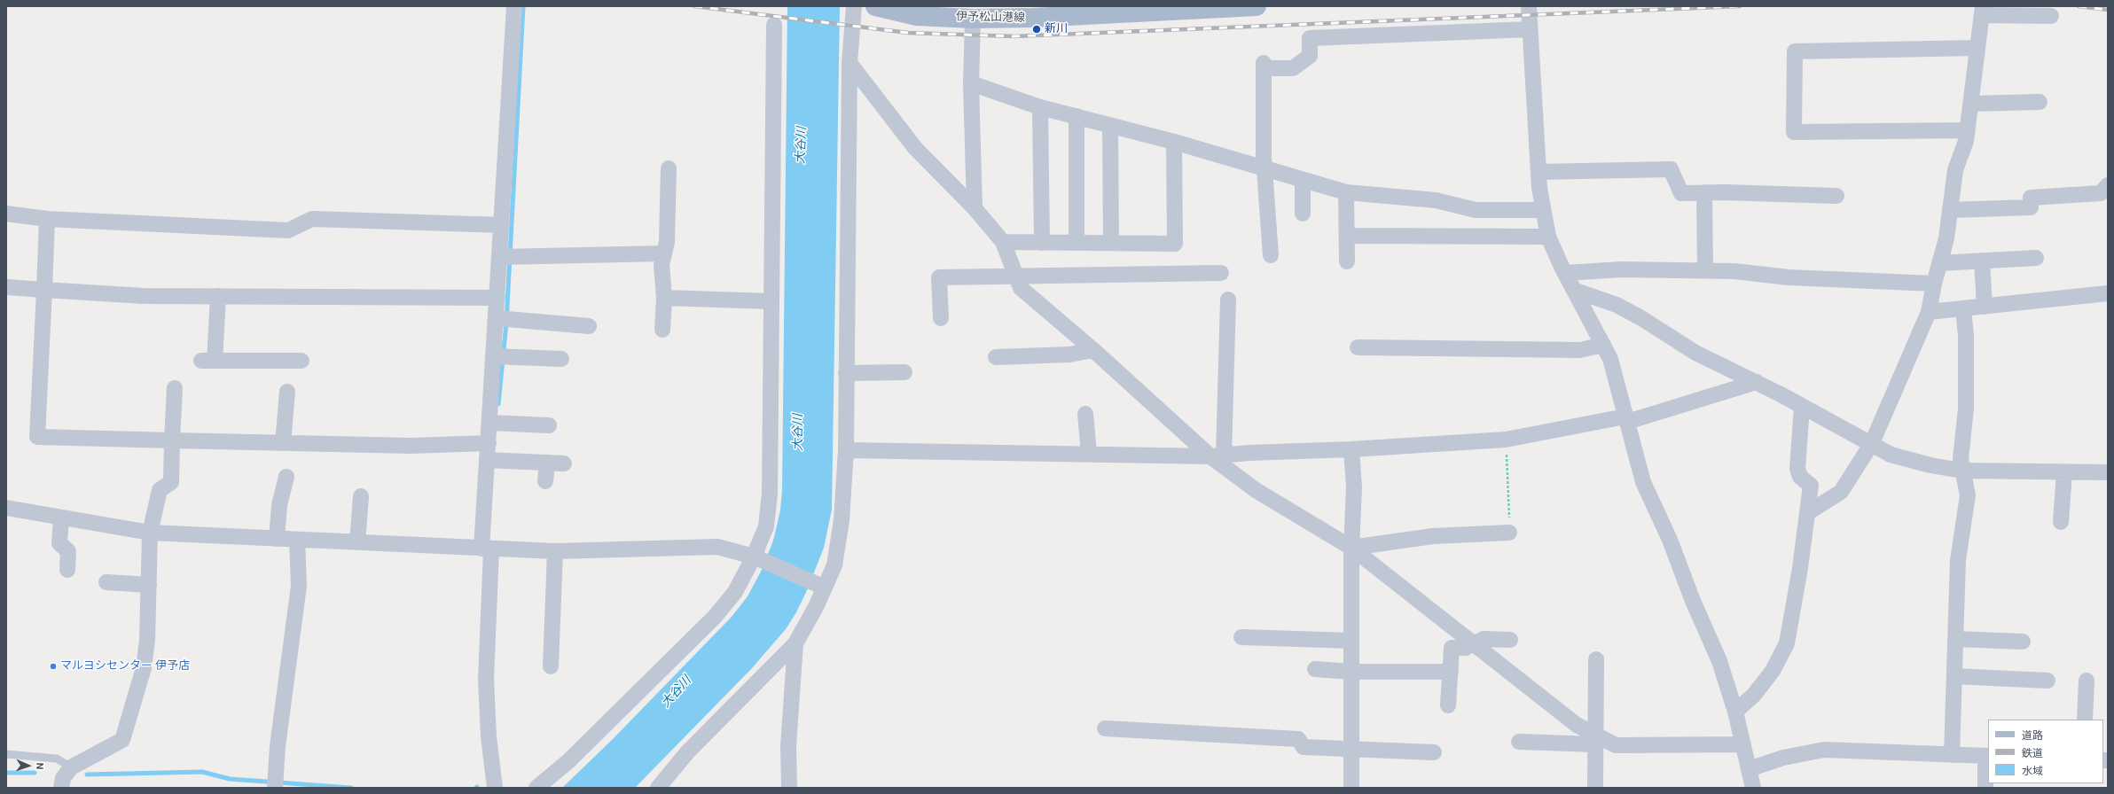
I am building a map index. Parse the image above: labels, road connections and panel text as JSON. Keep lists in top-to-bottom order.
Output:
{
  "streets": {
    "main road": ["伊予松山港線"]
  },
  "water": ["大谷川"],
  "places": ["新川", "マルヨシセンター 伊予店"],
  "legend": ["道路", "鉄道", "水域"],
  "north": "right"
}
